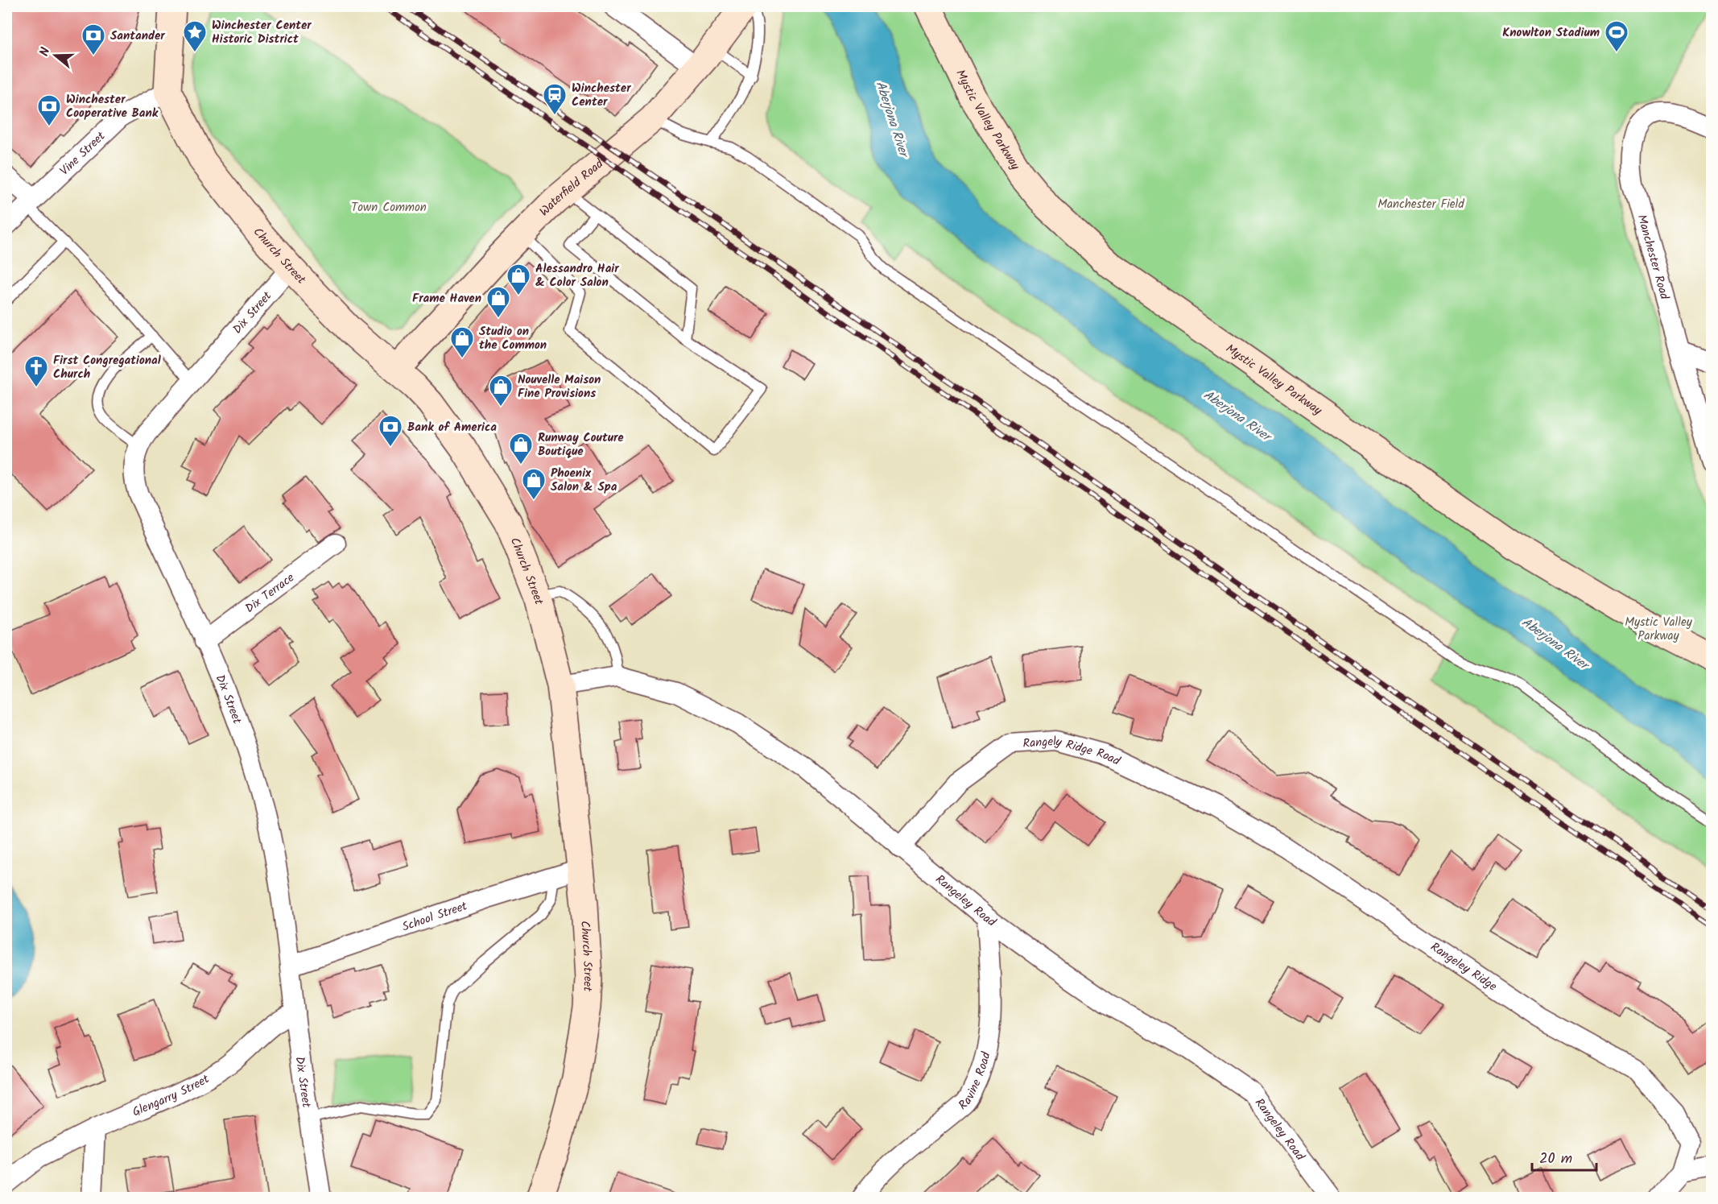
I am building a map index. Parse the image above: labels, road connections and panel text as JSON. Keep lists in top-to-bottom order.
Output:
{
  "streets": {
    "main road": ["Mystic Valley Parkway", "Waterfield Road", "Church Street"],
    "street": [
      "Vine Street",
      "Manchester Road",
      "Dix Street",
      "Dix Terrace",
      "Rangely Ridge Road",
      "Rangeley Road",
      "School Street",
      "Rangeley Ridge",
      "Ravine Road",
      "Glengarry Street"
    ]
  },
  "crossings": [
    ["Vine Street", "Church Street"],
    ["Waterfield Road", "Church Street"],
    ["Church Street", "Dix Street"],
    ["Church Street", "Rangeley Road"],
    ["Church Street", "School Street"],
    ["Dix Street", "Dix Terrace"],
    ["Dix Street", "School Street"],
    ["Dix Street", "Glengarry Street"],
    ["Rangely Ridge Road", "Rangeley Road"],
    ["Rangely Ridge Road", "Rangeley Ridge"],
    ["Rangeley Road", "Ravine Road"]
  ],
  "water": ["Aberjona River"],
  "parks": ["Manchester Field", "Town Common", "Mystic Valley Parkway"],
  "places": {
    "place": ["Winchester Center Historic District"],
    "sports": ["Knowlton Stadium"],
    "bank": ["Santander", "Winchester Cooperative Bank", "Bank of America"],
    "station": ["Winchester Center"],
    "shop": [
      "Alessandro Hair & Color Salon",
      "Frame Haven",
      "Studio on the Common",
      "Nouvelle Maison Fine Provisions",
      "Runway Couture Boutique",
      "Phoenix Salon & Spa"
    ],
    "church": ["First Congregational Church"]
  },
  "scale_bar": "20 m",
  "north": "left"
}
